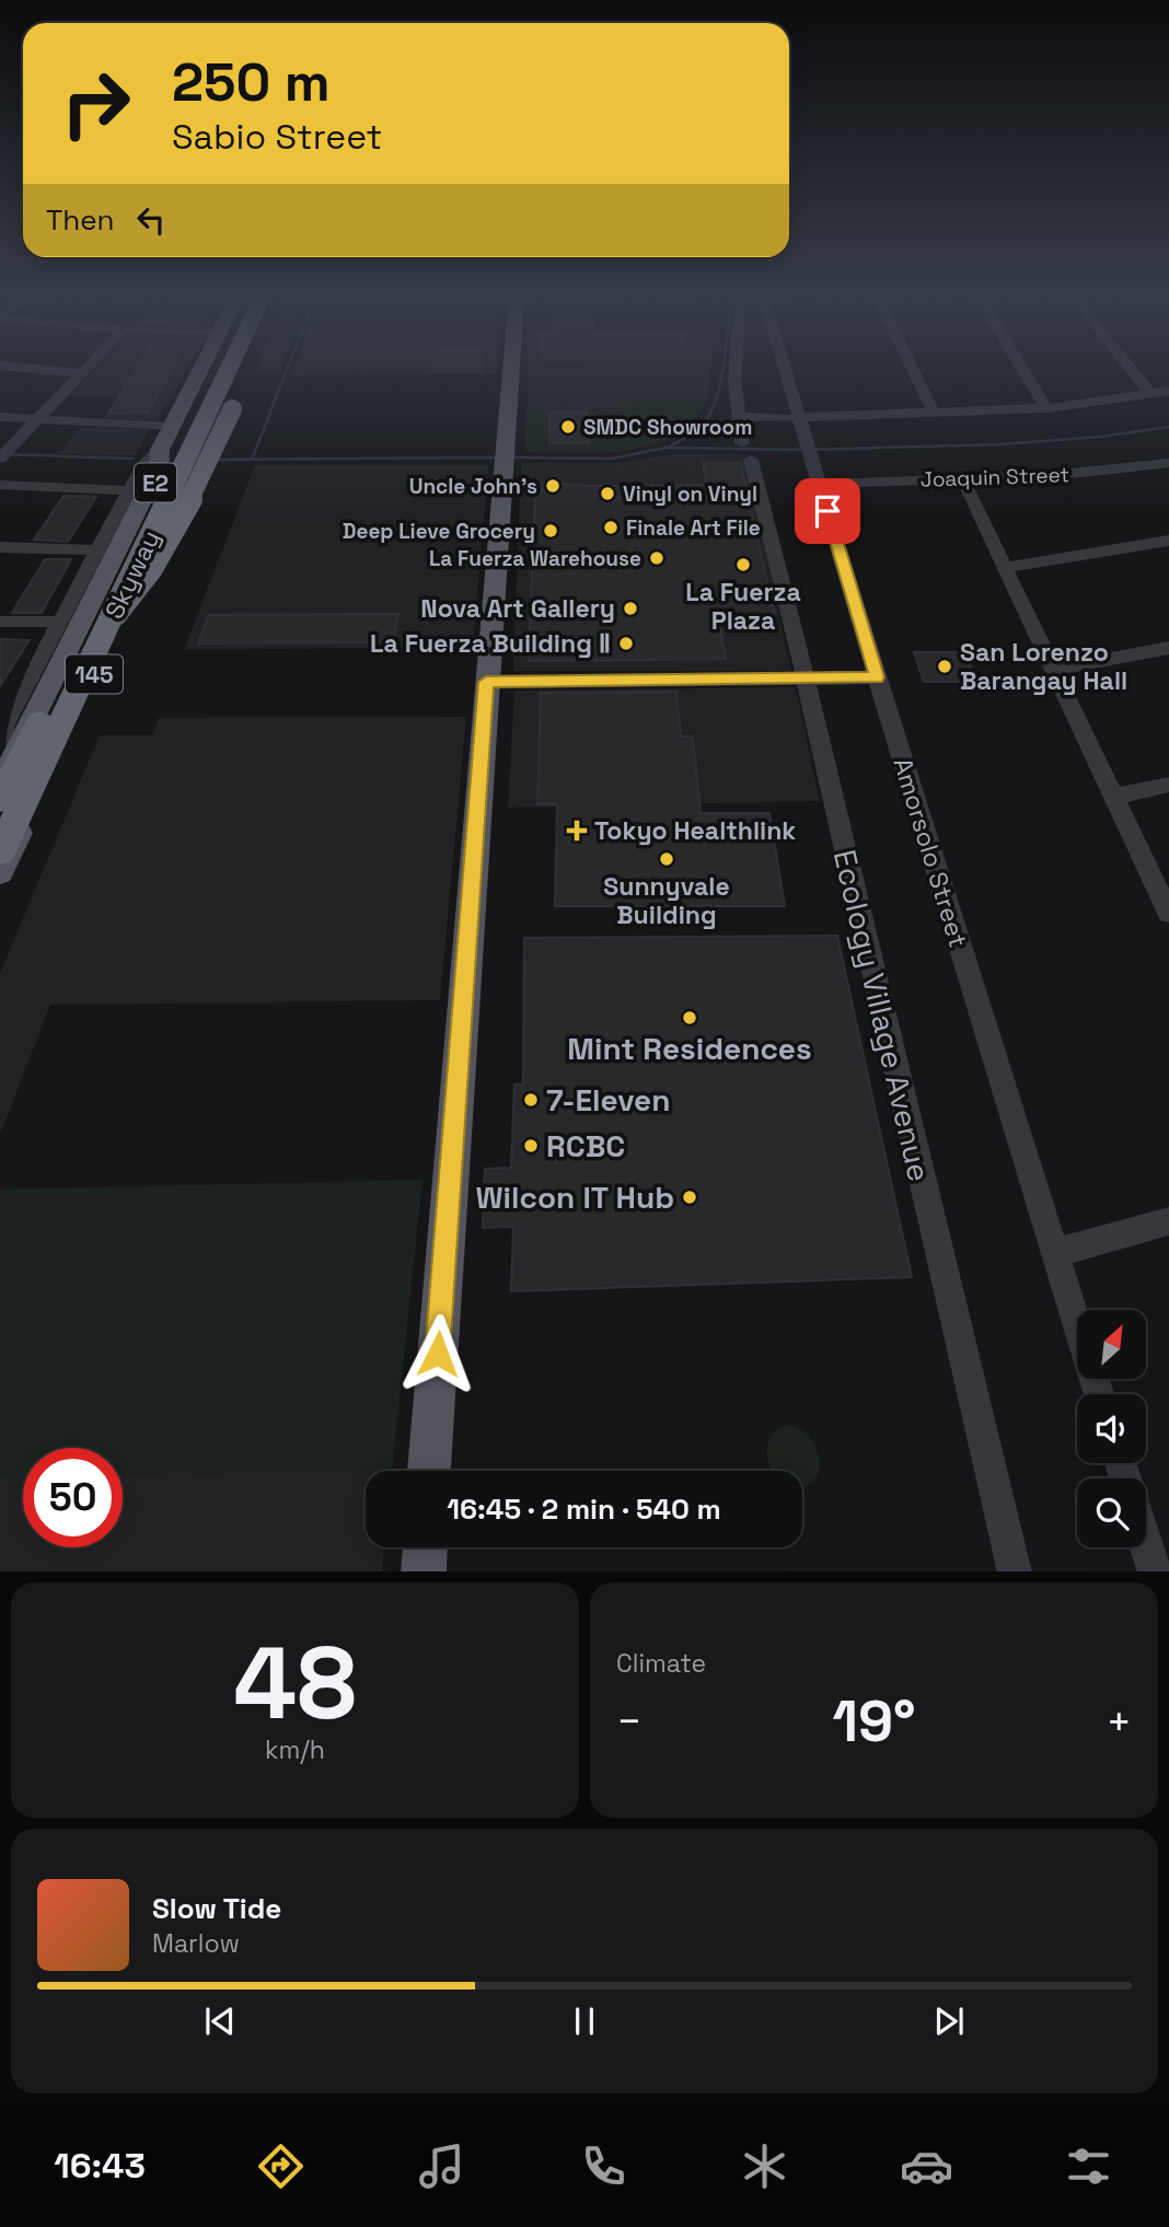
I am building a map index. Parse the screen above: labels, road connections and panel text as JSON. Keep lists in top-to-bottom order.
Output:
{
  "streets": {
    "highway": ["E2", "Skyway"],
    "main road": ["145"],
    "street": ["Joaquin Street", "Amorsolo Street", "Ecology Village Avenue"]
  },
  "crossings": [
    ["Joaquin Street", "Amorsolo Street"]
  ],
  "places": {
    "other": [
      "SMDC Showroom",
      "Uncle John's",
      "Vinyl on Vinyl",
      "Finale Art File",
      "Deep Lieve Grocery",
      "La Fuerza Warehouse",
      "La Fuerza Plaza",
      "Nova Art Gallery",
      "La Fuerza Building Ⅱ",
      "San Lorenzo Barangay Hall",
      "Sunnyvale Building",
      "Mint Residences",
      "7-Eleven",
      "RCBC",
      "Wilcon IT Hub"
    ],
    "health": ["Tokyo Healthlink"]
  },
  "north": "top right",
  "page": {
    "turn": ["250 m", "Sabio Street"],
    "then": "Then",
    "limit": "50",
    "trip": "16:45 · 2 min · 540 m",
    "tile": [
      ["48", "km/h"],
      "Climate"
    ],
    "heat": ["−", "19°", "+"],
    "song": ["Slow Tide", "Marlow"],
    "tabs": "16:43"
  }
}
